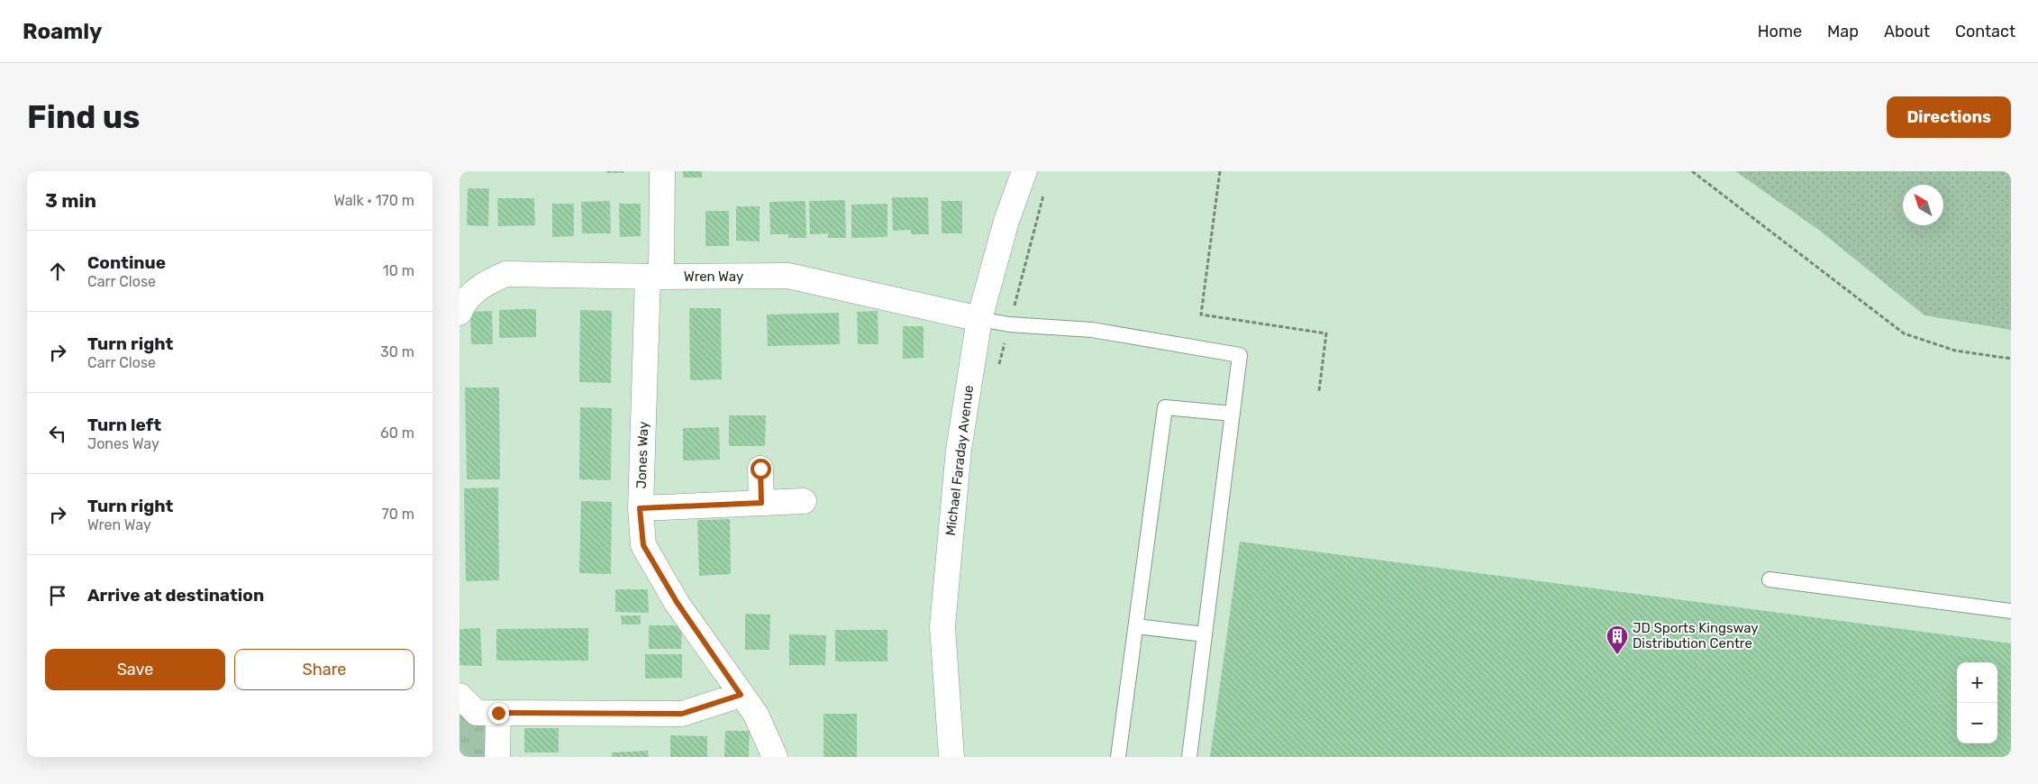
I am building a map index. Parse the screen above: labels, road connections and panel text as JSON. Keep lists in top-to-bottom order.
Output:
{
  "streets": {
    "street": ["Wren Way", "Jones Way", "Michael Faraday Avenue"]
  },
  "crossings": [
    ["Wren Way", "Jones Way"],
    ["Wren Way", "Michael Faraday Avenue"]
  ],
  "places": {
    "building": ["JD Sports Kingsway Distribution Centre"]
  },
  "north": "top left",
  "page": {
    "header": "Roamly",
    "nav": [
      "Home",
      "Map",
      "About",
      "Contact"
    ],
    "buttons": [
      "Directions",
      ["Save", "Share"]
    ],
    "title": "Find us",
    "heading": ["3 min", "Walk · 170 m"],
    "list": [
      ["Continue", "Carr Close", "10 m"],
      ["Turn right", "Carr Close", "30 m"],
      ["Turn left", "Jones Way", "60 m"],
      ["Turn right", "Wren Way", "70 m"],
      "Arrive at destination"
    ],
    "map_buttons": ["+", "−"]
  }
}
